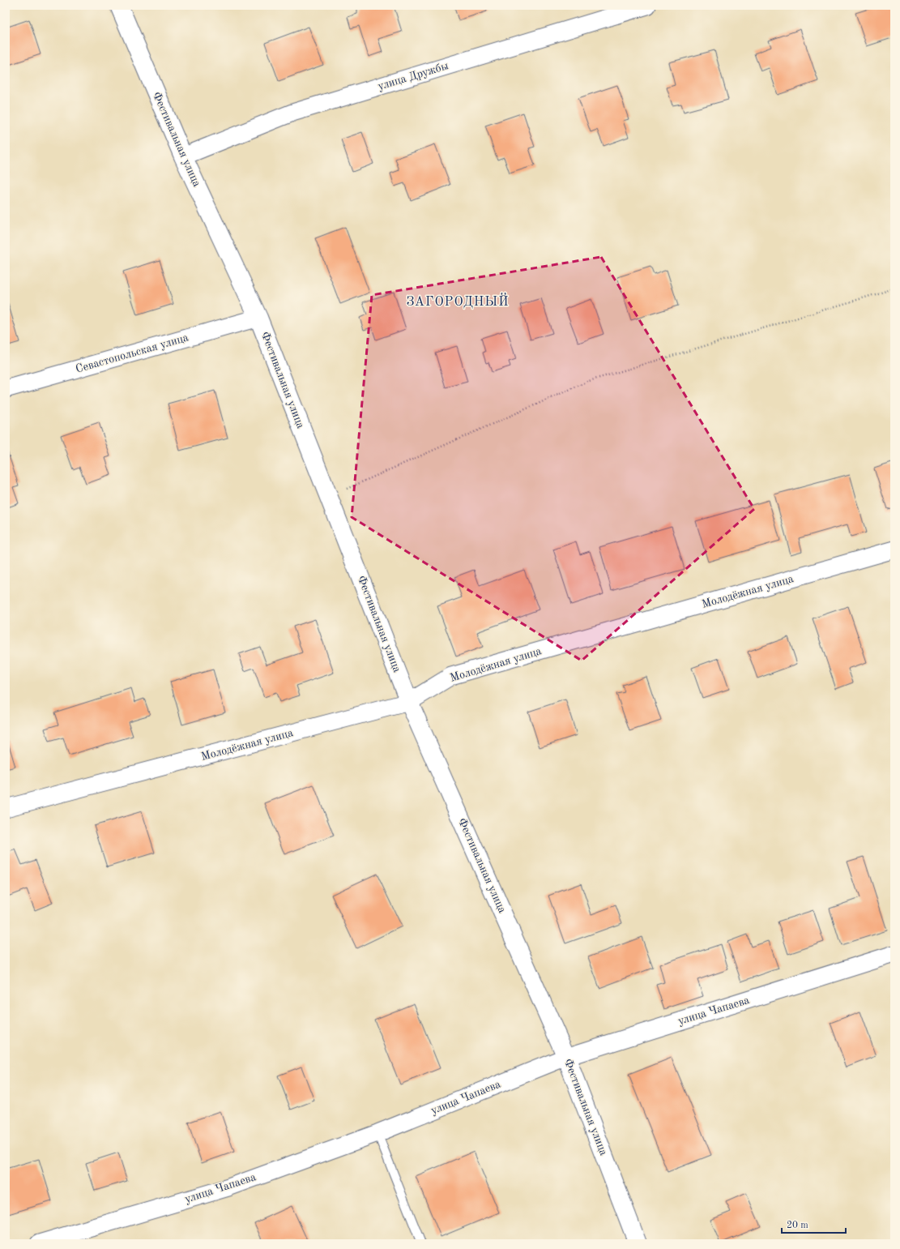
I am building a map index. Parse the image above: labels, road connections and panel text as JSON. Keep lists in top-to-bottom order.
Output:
{
  "streets": {
    "street": [
      "улица Дружбы",
      "Фестивальная улица",
      "Севастопольская улица",
      "Молодёжная улица",
      "улица Чапаева"
    ]
  },
  "crossings": [
    ["улица Дружбы", "Фестивальная улица"],
    ["Фестивальная улица", "Севастопольская улица"],
    ["Фестивальная улица", "Молодёжная улица"],
    ["Фестивальная улица", "улица Чапаева"]
  ],
  "districts": ["ЗАГОРОДНЫЙ"],
  "scale_bar": "20 m"
}
